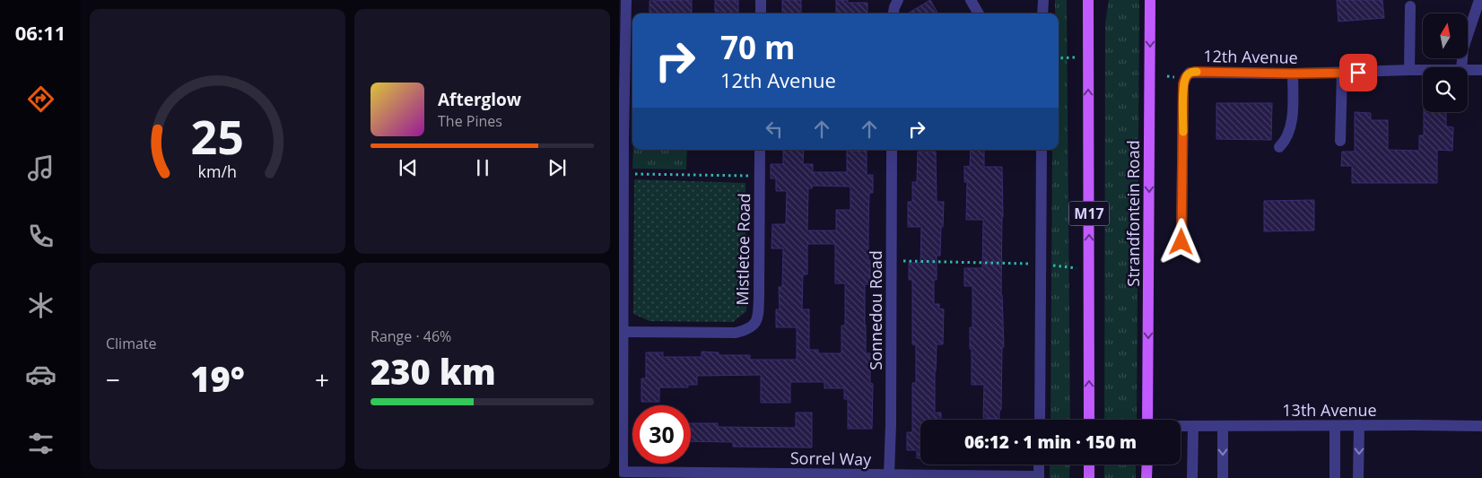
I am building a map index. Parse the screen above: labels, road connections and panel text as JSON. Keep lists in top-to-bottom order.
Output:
{
  "streets": {
    "main road": ["M17", "Strandfontein Road"],
    "street": [
      "12th Avenue",
      "Mistletoe Road",
      "Sonnedou Road",
      "13th Avenue",
      "Sorrel Way"
    ]
  },
  "crossings": [
    ["Mistletoe Road", "Sorrel Way"],
    ["Sonnedou Road", "Sorrel Way"]
  ],
  "north": "top",
  "page": {
    "tabs": "06:11",
    "turn": ["70 m", "12th Avenue"],
    "song": ["Afterglow", "The Pines"],
    "tile": [
      "Climate",
      ["Range · 46%", "230 km"]
    ],
    "heat": ["−", "19°", "+"],
    "limit": "30",
    "trip": "06:12 · 1 min · 150 m",
    "gauge": ["25", "km/h"]
  }
}
